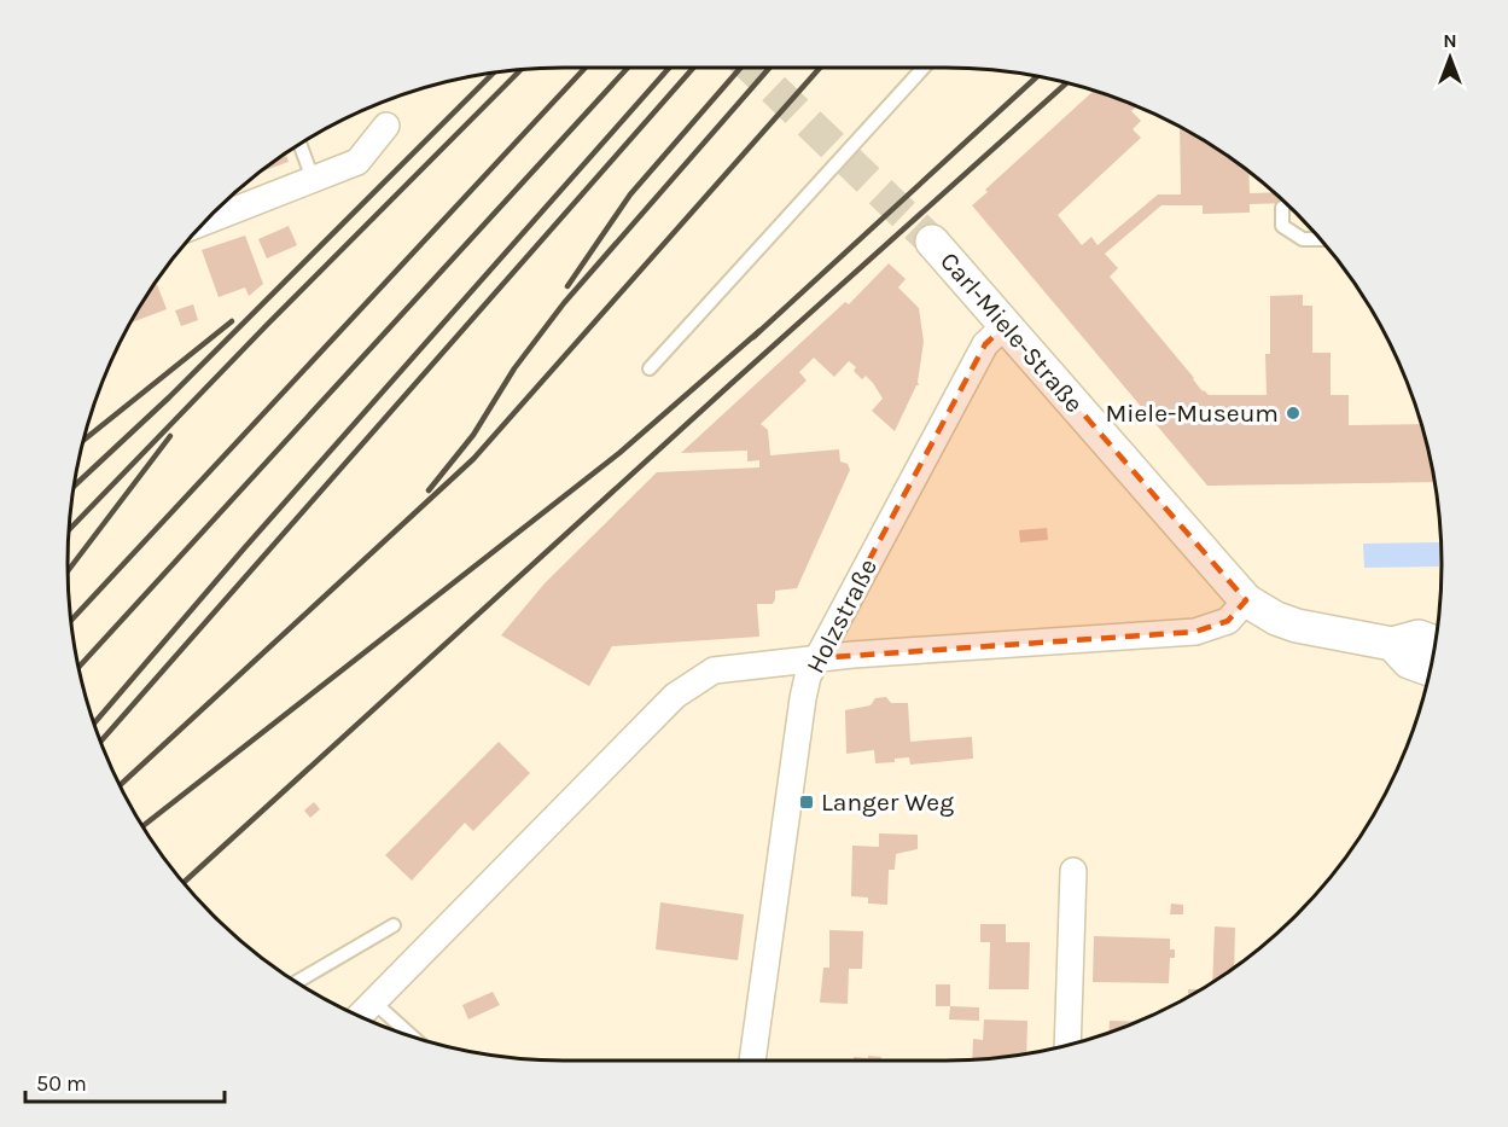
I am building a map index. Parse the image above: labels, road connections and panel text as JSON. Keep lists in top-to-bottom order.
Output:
{
  "streets": {
    "street": ["Carl-Miele-Straße", "Holzstraße"]
  },
  "crossings": [
    ["Carl-Miele-Straße", "Holzstraße"]
  ],
  "places": {
    "other": ["Miele-Museum"],
    "transit": ["Langer Weg"]
  },
  "scale_bar": "50 m",
  "north": "top"
}
